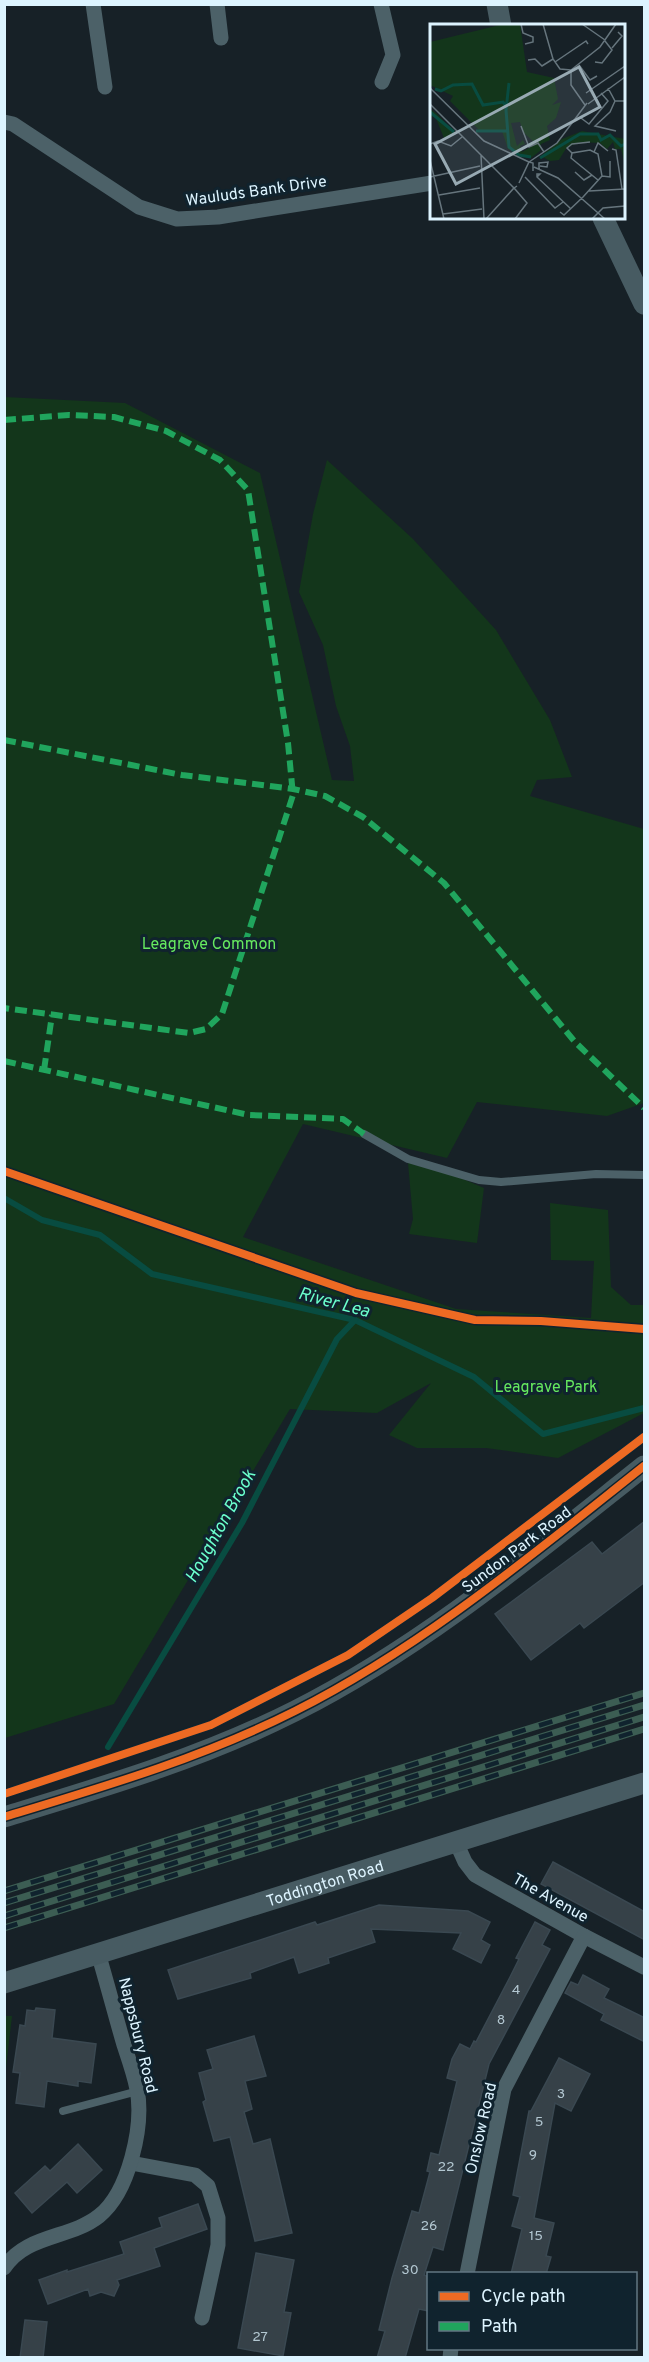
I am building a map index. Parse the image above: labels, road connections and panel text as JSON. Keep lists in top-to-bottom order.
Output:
{
  "streets": {
    "street": [
      "Wauluds Bank Drive",
      "Sundon Park Road",
      "Toddington Road",
      "The Avenue",
      "Nappsbury Road",
      "Onslow Road"
    ]
  },
  "crossings": [
    ["Toddington Road", "The Avenue"],
    ["Toddington Road", "Nappsbury Road"],
    ["The Avenue", "Onslow Road"]
  ],
  "water": ["River Lea", "Houghton Brook"],
  "parks": ["Leagrave Common", "Leagrave Park"],
  "house_numbers": [
    "4",
    "8",
    "3",
    "5",
    "9",
    "22",
    "26",
    "15",
    "30",
    "27"
  ],
  "legend": ["Cycle path", "Path"]
}
